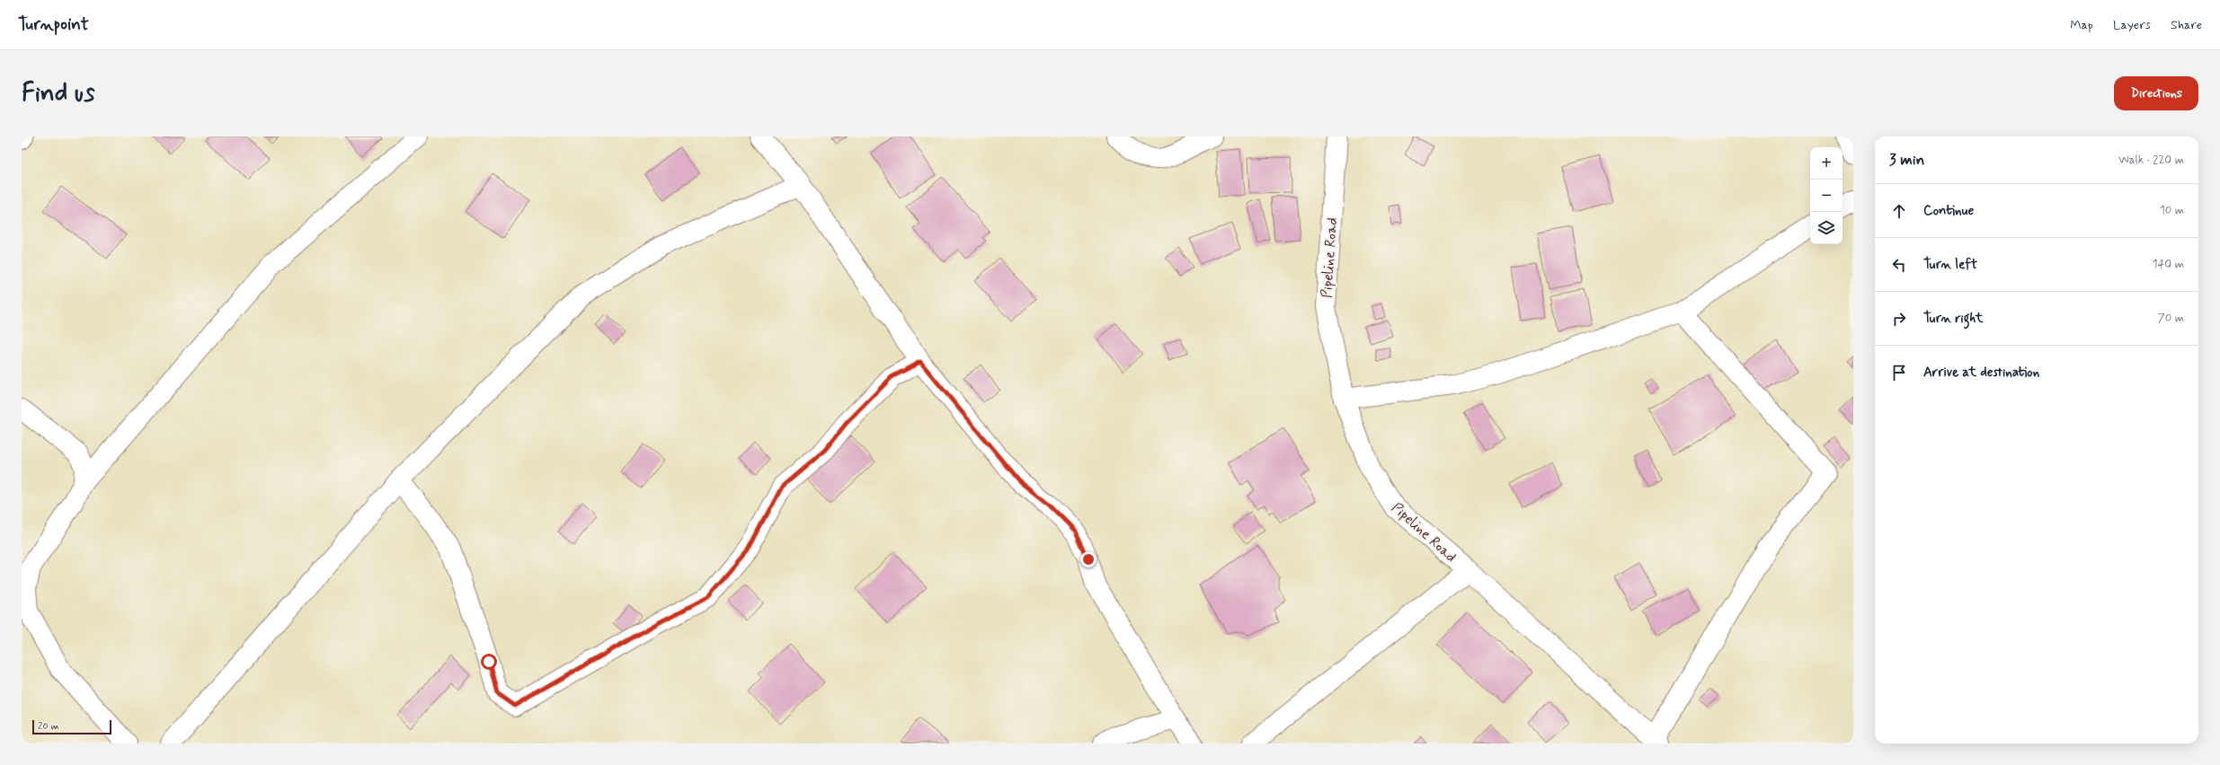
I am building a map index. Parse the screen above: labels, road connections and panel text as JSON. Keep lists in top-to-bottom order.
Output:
{
  "streets": {
    "street": ["Pipeline Road"]
  },
  "scale_bar": "20 m",
  "page": {
    "header": "Turnpoint",
    "nav": ["Map", "Layers", "Share"],
    "buttons": "Directions",
    "title": "Find us",
    "heading": ["3 min", "Walk · 220 m"],
    "map_buttons": ["+", "−"],
    "list": [
      ["Continue", "10 m"],
      ["Turn left", "140 m"],
      ["Turn right", "70 m"],
      "Arrive at destination"
    ],
    "scale": "20 m"
  }
}
